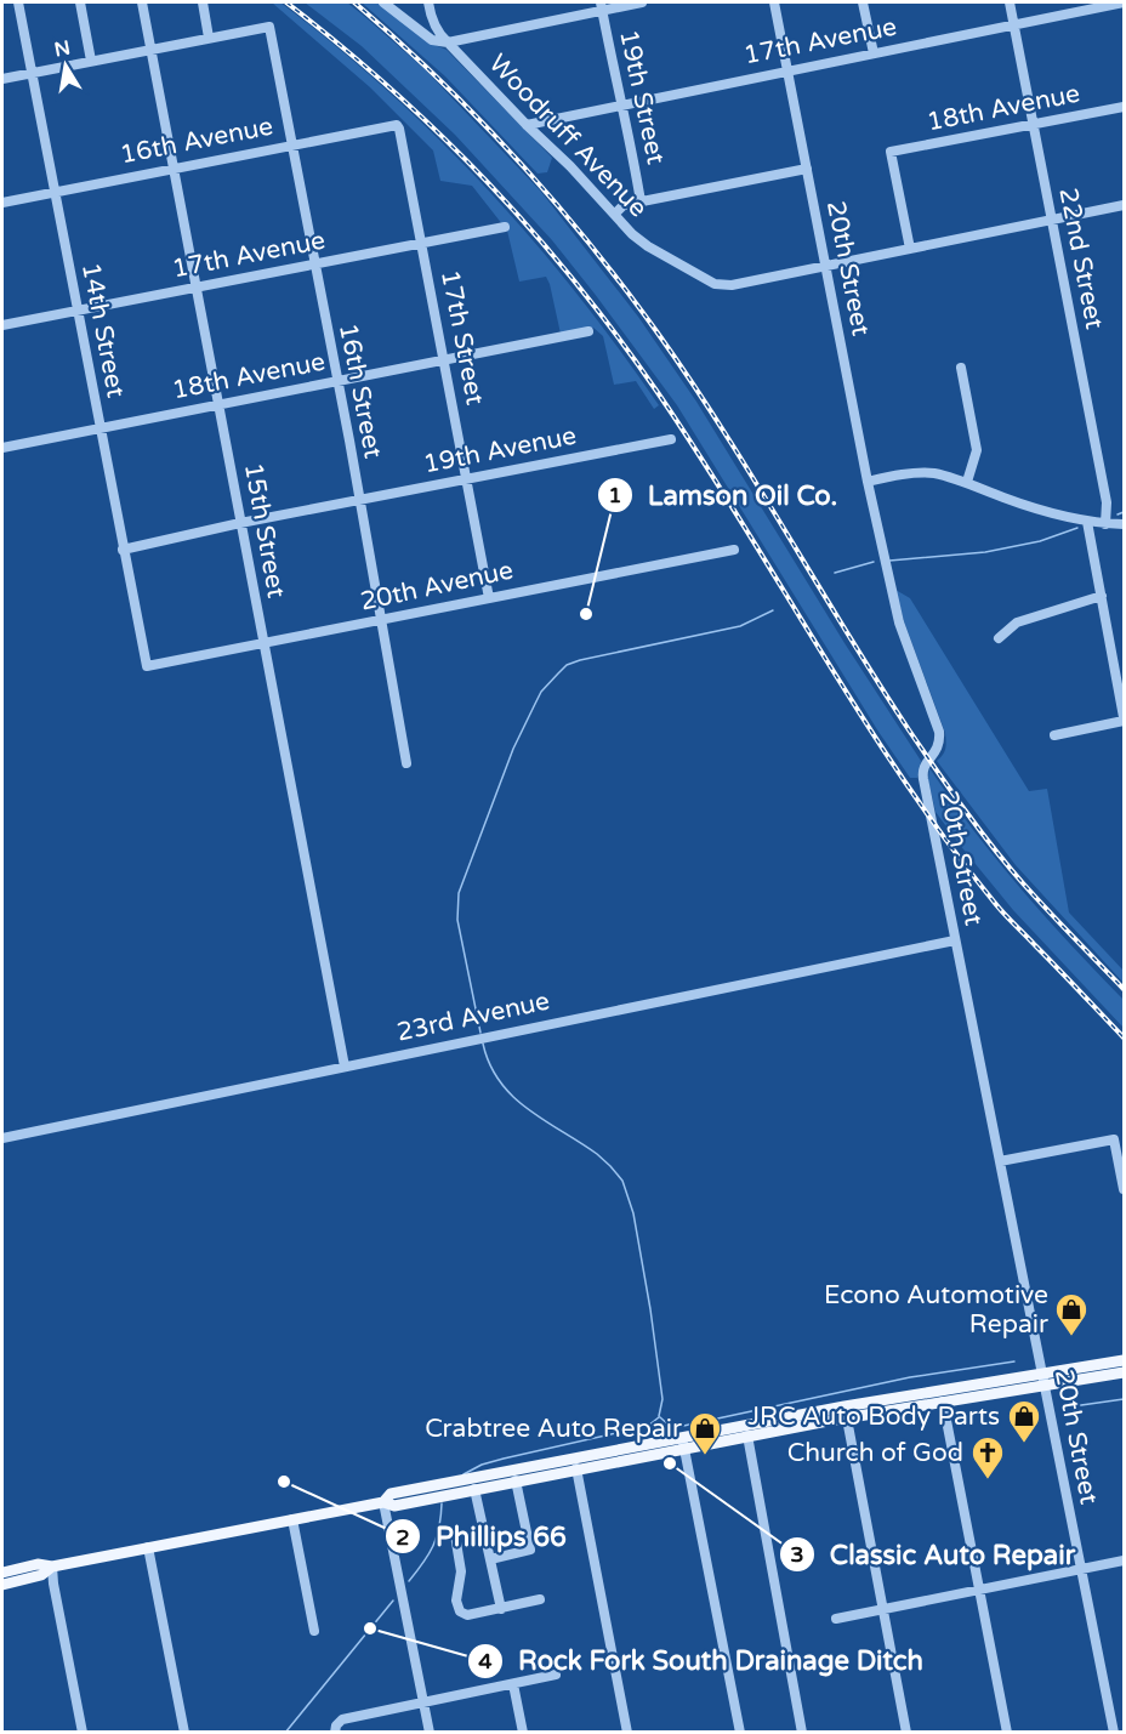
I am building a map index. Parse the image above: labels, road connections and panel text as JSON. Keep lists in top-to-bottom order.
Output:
{
  "streets": {
    "street": [
      "17th Avenue",
      "19th Street",
      "18th Avenue",
      "Woodruff Avenue",
      "16th Avenue",
      "22nd Street",
      "20th Street",
      "14th Street",
      "17th Street",
      "16th Street",
      "19th Avenue",
      "15th Street",
      "20th Avenue",
      "23rd Avenue"
    ]
  },
  "crossings": [
    ["17th Avenue", "19th Street"],
    ["17th Avenue", "Woodruff Avenue"],
    ["17th Avenue", "22nd Street"],
    ["17th Avenue", "20th Street"],
    ["17th Avenue", "14th Street"],
    ["17th Avenue", "17th Street"],
    ["17th Avenue", "16th Street"],
    ["17th Avenue", "15th Street"],
    ["18th Avenue", "22nd Street"],
    ["18th Avenue", "14th Street"],
    ["18th Avenue", "17th Street"],
    ["18th Avenue", "16th Street"],
    ["18th Avenue", "15th Street"],
    ["Woodruff Avenue", "20th Street"],
    ["16th Avenue", "14th Street"],
    ["16th Avenue", "17th Street"],
    ["16th Avenue", "16th Street"],
    ["16th Avenue", "15th Street"],
    ["20th Street", "23rd Avenue"],
    ["14th Street", "19th Avenue"],
    ["14th Street", "20th Avenue"],
    ["17th Street", "19th Avenue"],
    ["17th Street", "20th Avenue"],
    ["16th Street", "19th Avenue"],
    ["16th Street", "20th Avenue"],
    ["19th Avenue", "15th Street"],
    ["15th Street", "20th Avenue"],
    ["15th Street", "23rd Avenue"]
  ],
  "places": {
    "other": [
      "Lamson Oil Co.",
      "Classic Auto Repair",
      "Phillips 66",
      "Rock Fork South Drainage Ditch"
    ],
    "shop": ["Econo Automotive Repair", "JRC Auto Body Parts", "Crabtree Auto Repair"],
    "church": ["Church of God"]
  },
  "north": "top"
}
